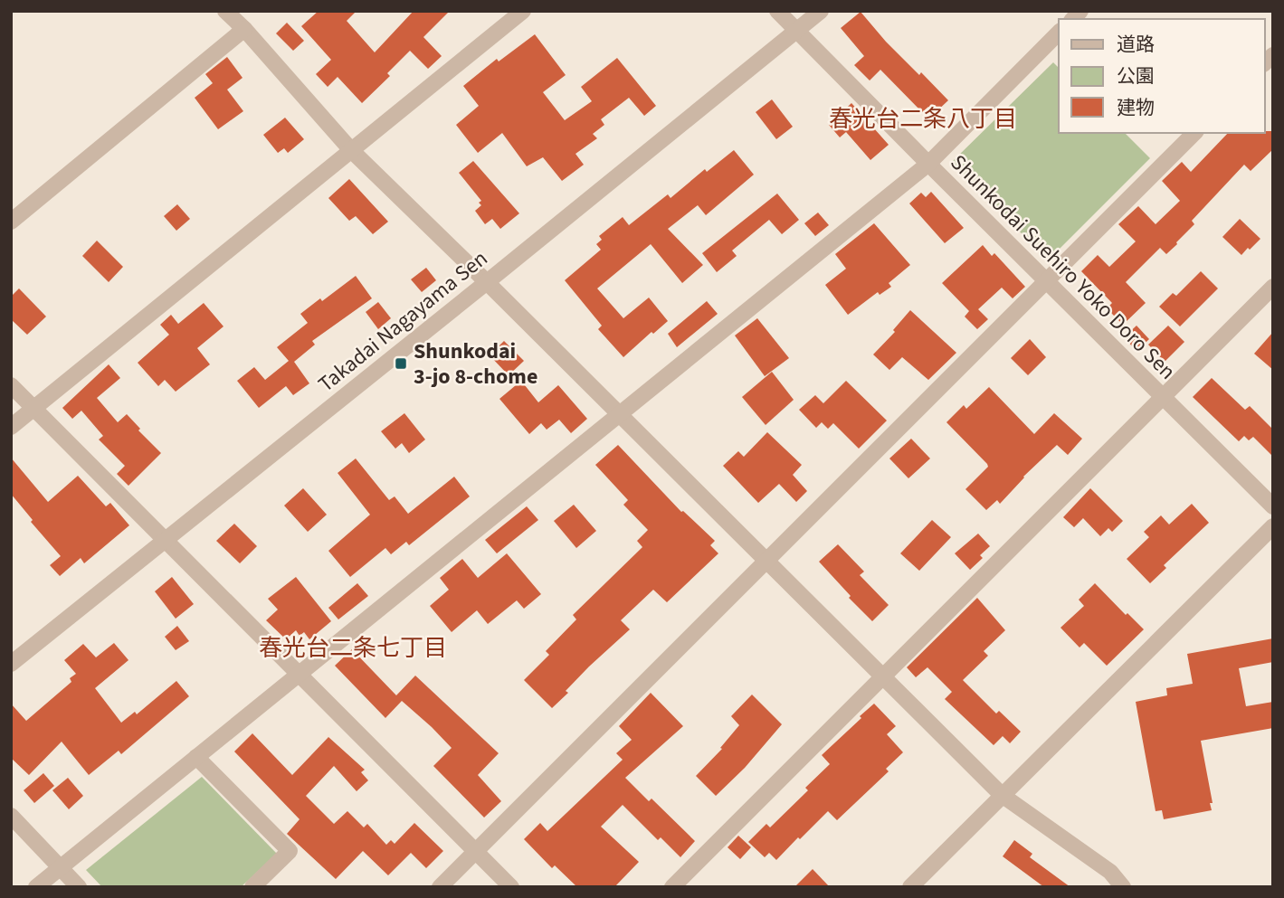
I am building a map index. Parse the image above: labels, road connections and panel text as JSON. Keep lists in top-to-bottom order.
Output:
{
  "streets": {
    "street": ["Shunkodai Suehiro Yoko Doro Sen", "Takadai Nagayama Sen"]
  },
  "crossings": [
    ["Shunkodai Suehiro Yoko Doro Sen", "Takadai Nagayama Sen"]
  ],
  "districts": ["春光台二条八丁目", "春光台二条七丁目"],
  "places": {
    "transit": ["Shunkodai 3-jo 8-chome"]
  },
  "legend": ["道路", "公園", "建物"]
}
